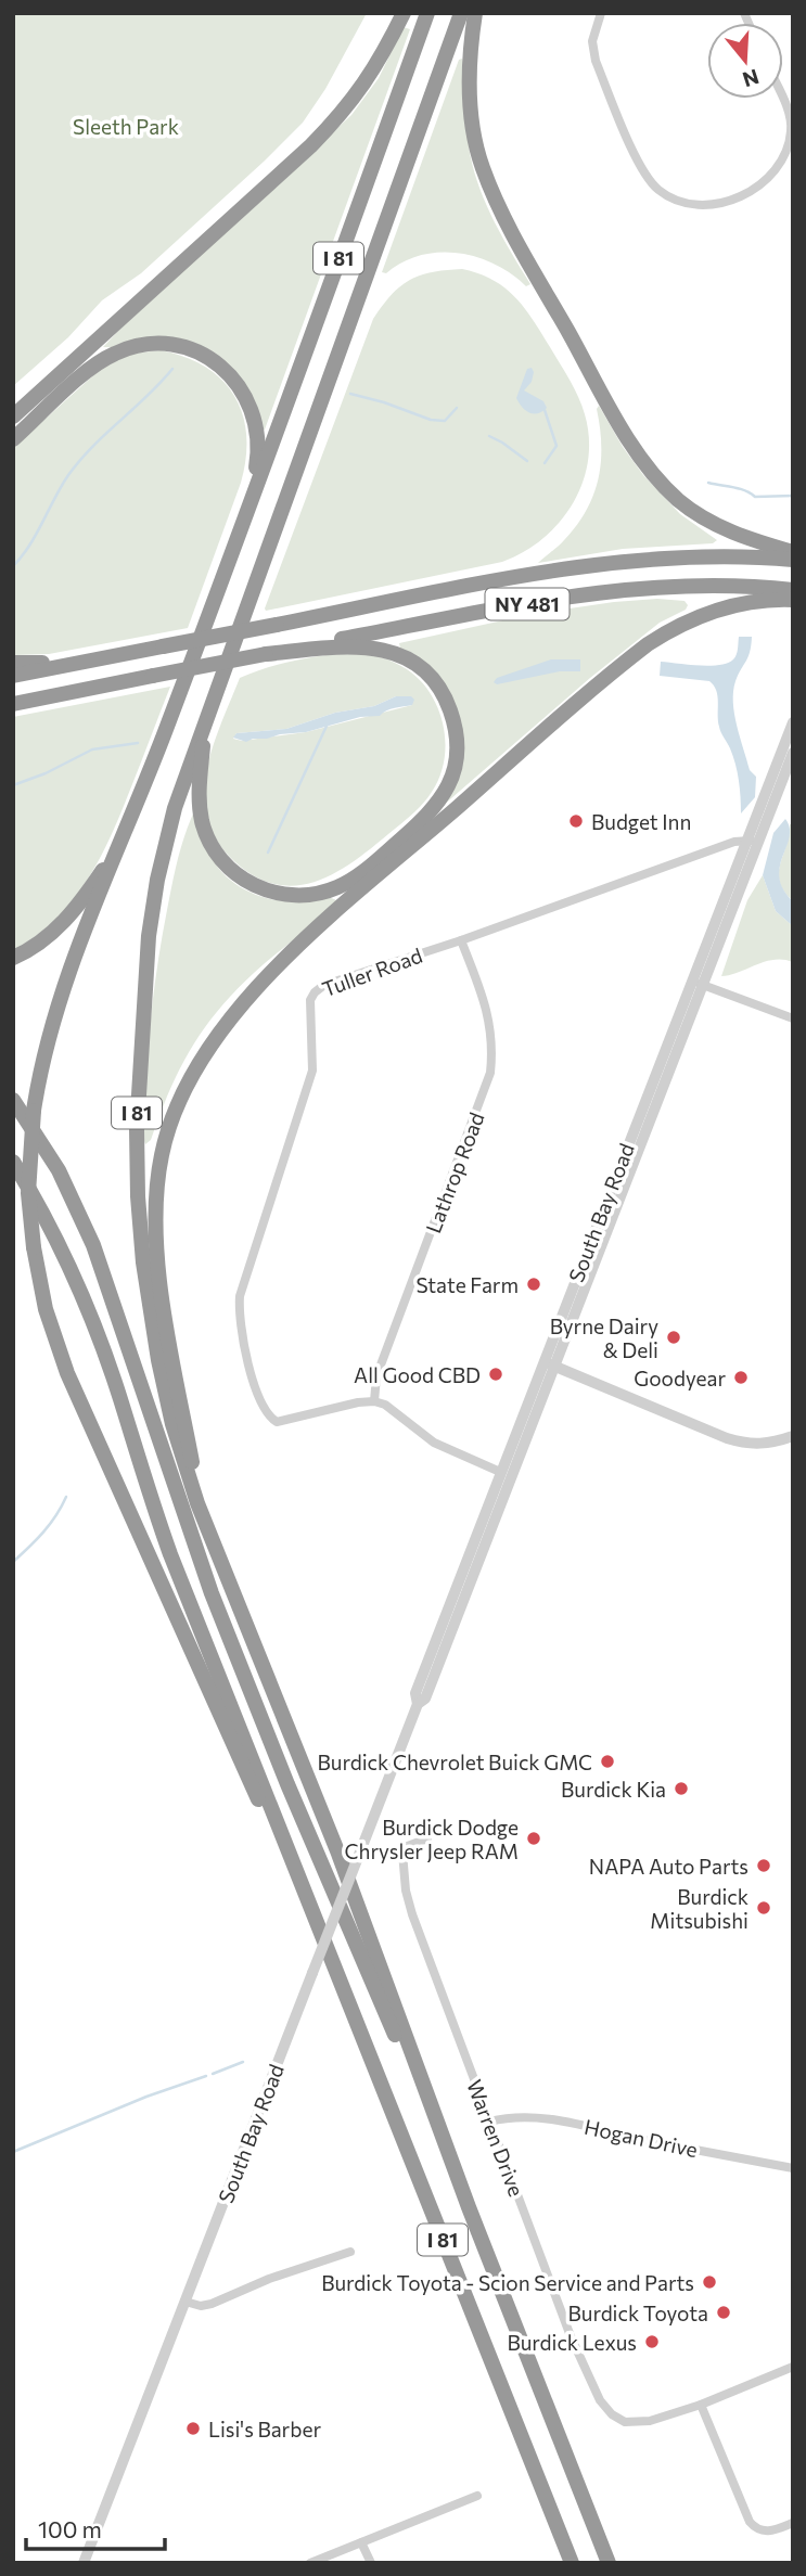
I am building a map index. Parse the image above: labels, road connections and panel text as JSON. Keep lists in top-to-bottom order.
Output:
{
  "streets": {
    "highway": ["I 81", "NY 481"],
    "street": [
      "Tuller Road",
      "Lathrop Road",
      "South Bay Road",
      "Warren Drive",
      "Hogan Drive"
    ]
  },
  "crossings": [
    ["Tuller Road", "Lathrop Road"],
    ["Tuller Road", "South Bay Road"],
    ["Warren Drive", "Hogan Drive"]
  ],
  "parks": ["Sleeth Park"],
  "places": [
    "Budget Inn",
    "State Farm",
    "Byrne Dairy & Deli",
    "All Good CBD",
    "Goodyear",
    "Burdick Chevrolet Buick GMC",
    "Burdick Kia",
    "Burdick Dodge Chrysler Jeep RAM",
    "NAPA Auto Parts",
    "Burdick Mitsubishi",
    "Burdick Toyota - Scion Service and Parts",
    "Burdick Toyota",
    "Burdick Lexus",
    "Lisi's Barber"
  ],
  "scale_bar": "100 m",
  "north": "bottom"
}
